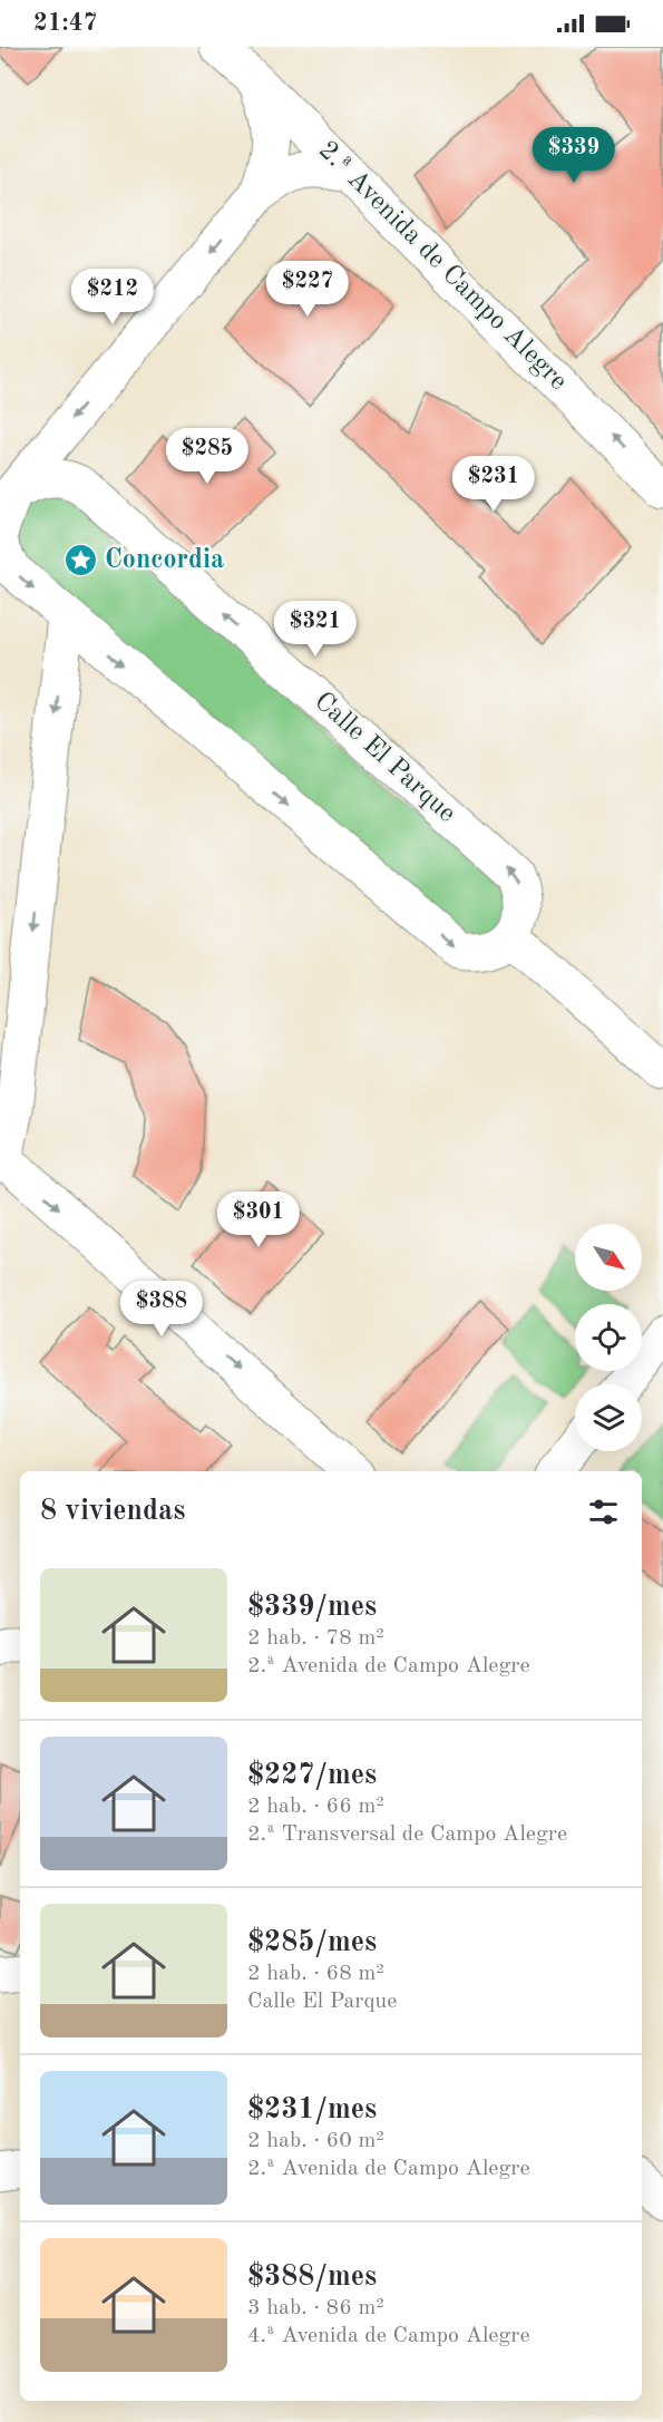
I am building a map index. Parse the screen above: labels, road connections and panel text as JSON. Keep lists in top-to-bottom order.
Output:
{
  "streets": {
    "street": ["2.ª Avenida de Campo Alegre", "Calle El Parque"]
  },
  "one_way": ["2.ª Avenida de Campo Alegre"],
  "places": {
    "place": ["Concordia"]
  },
  "north": "bottom right",
  "page": {
    "status": "21:47",
    "price": [
      "$339",
      "$227",
      "$212",
      "$285",
      "$231",
      "$321",
      "$301",
      "$388"
    ],
    "heading": "8 viviendas",
    "list": [
      {
        "name": "$339/mes",
        "note": "2 hab. · 78 m² · 2.ª Avenida de Campo Alegre"
      },
      {
        "name": "$227/mes",
        "note": "2 hab. · 66 m² · 2.ª Transversal de Campo Alegre"
      },
      {
        "name": "$285/mes",
        "note": "2 hab. · 68 m² · Calle El Parque"
      },
      {
        "name": "$231/mes",
        "note": "2 hab. · 60 m² · 2.ª Avenida de Campo Alegre"
      },
      {
        "name": "$388/mes",
        "note": "3 hab. · 86 m² · 4.ª Avenida de Campo Alegre"
      }
    ]
  }
}
